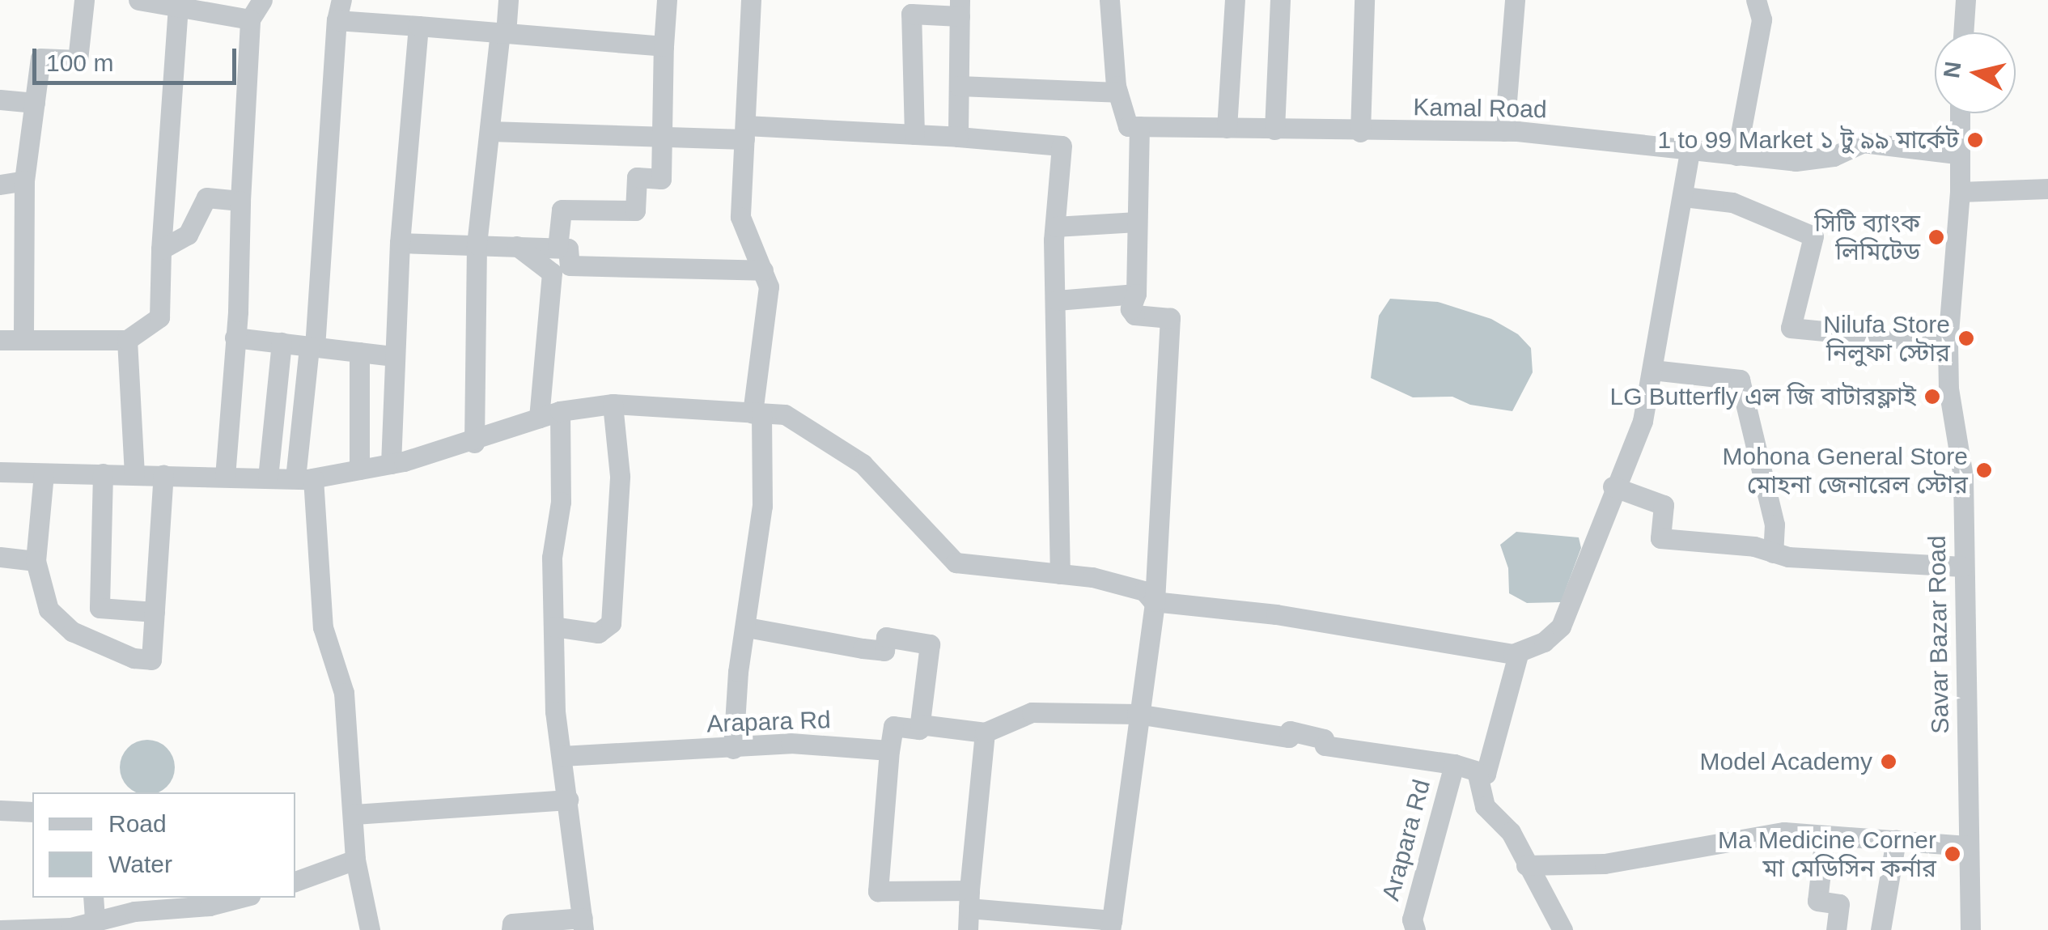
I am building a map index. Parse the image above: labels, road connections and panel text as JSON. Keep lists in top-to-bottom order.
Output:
{
  "streets": {
    "street": ["Kamal Road", "Savar Bazar Road", "Arapara Rd"]
  },
  "crossings": [
    ["Kamal Road", "Savar Bazar Road"]
  ],
  "places": [
    "1 to 99 Market ১ টু ৯৯ মার্কেট",
    "সিটি ব্যাংক লিমিটেড",
    "Nilufa Store নিলুফা স্টোর",
    "LG Butterfly এল জি বাটারফ্লাই",
    "Mohona General Store মোহনা জেনারেল স্টোর",
    "Model Academy",
    "Ma Medicine Corner মা মেডিসিন কর্নার"
  ],
  "legend": ["Road", "Water"],
  "scale_bar": "100 m",
  "north": "left"
}
